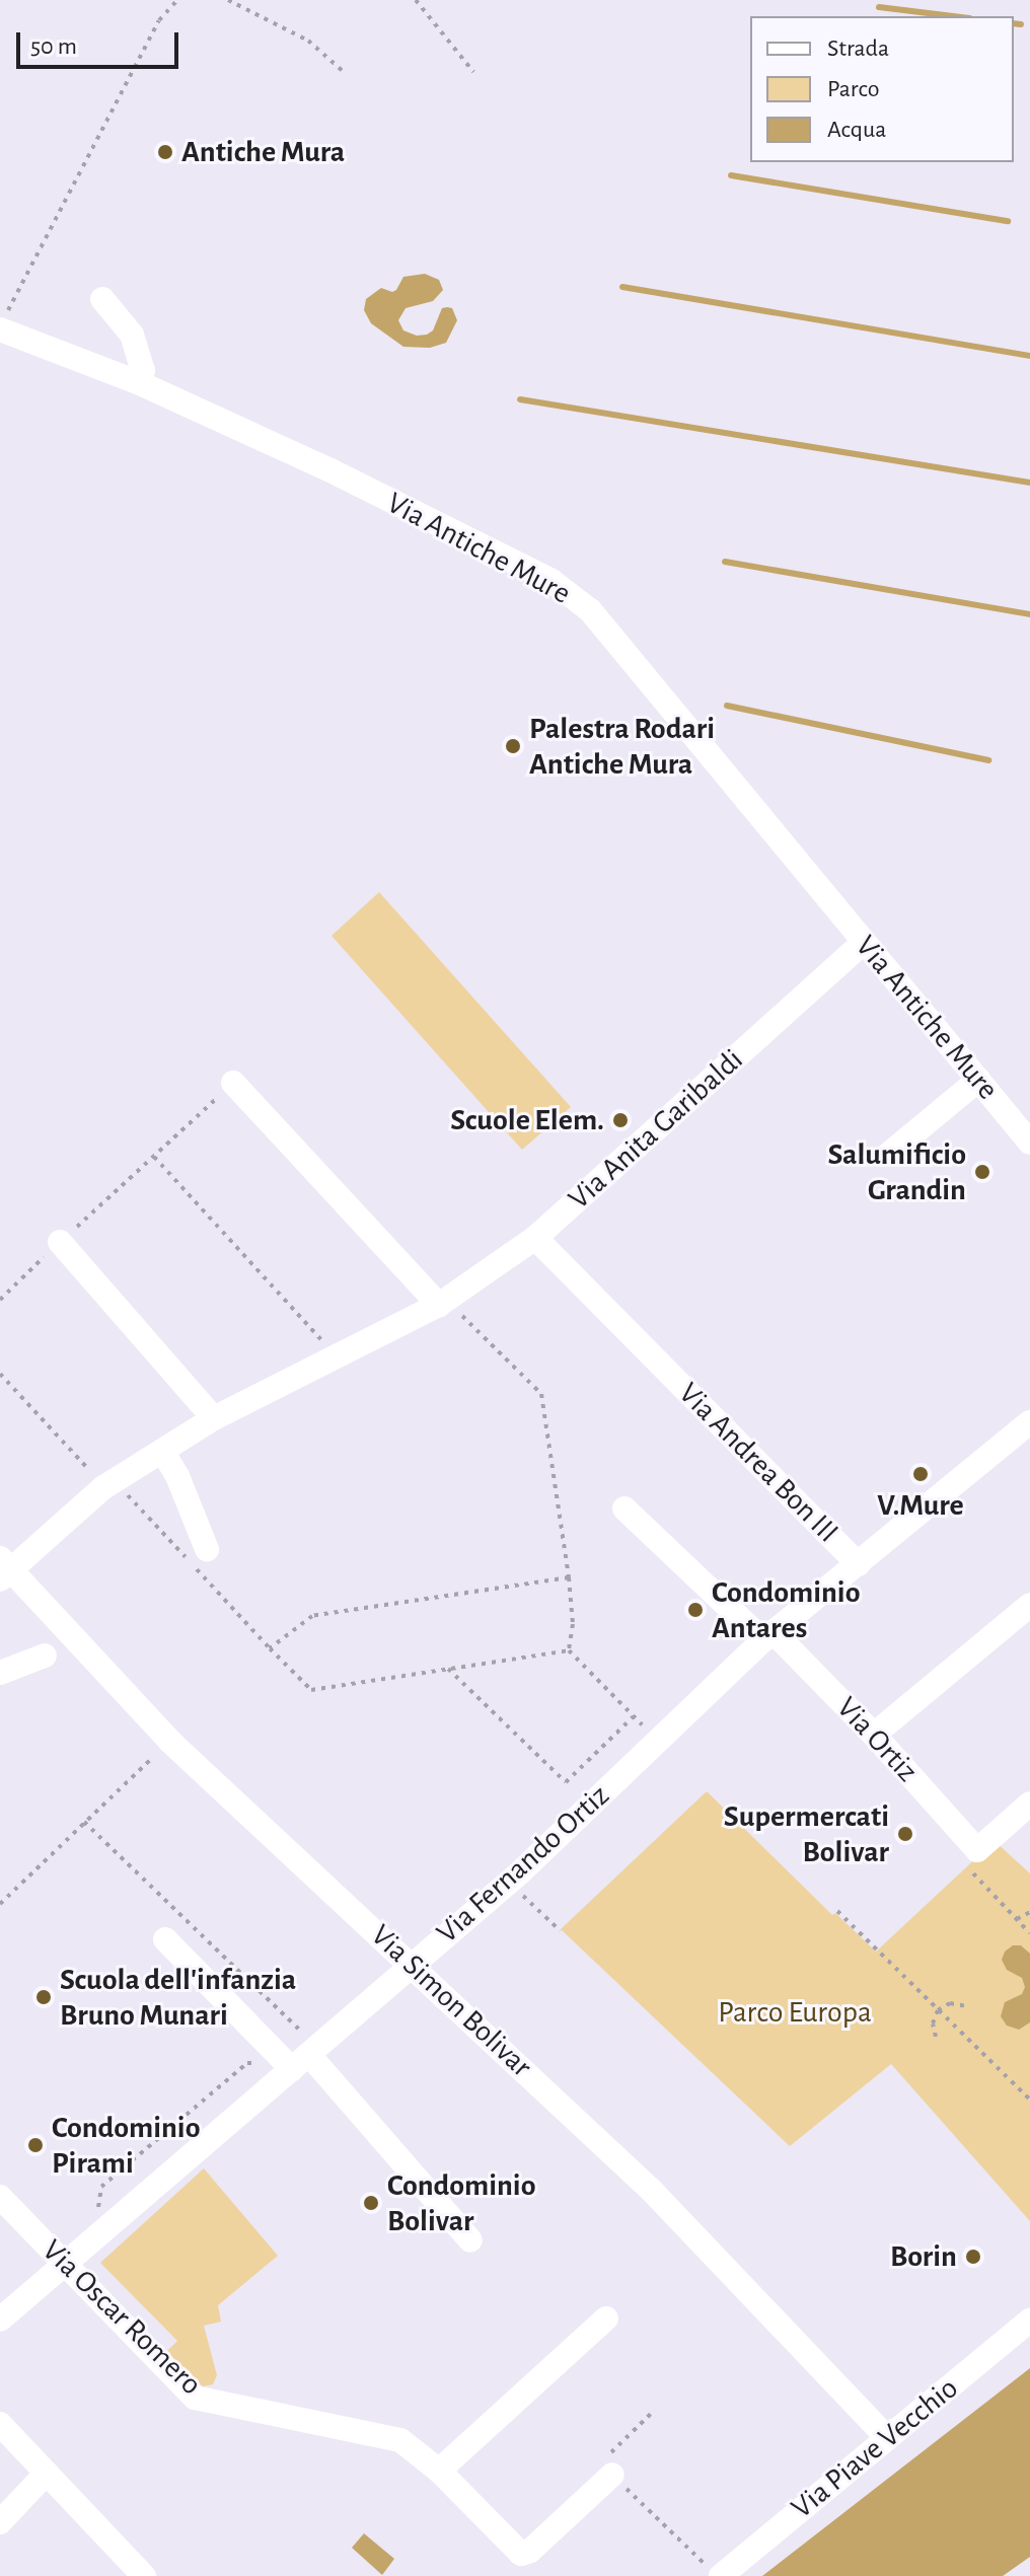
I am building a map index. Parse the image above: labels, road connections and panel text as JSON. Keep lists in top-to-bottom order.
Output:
{
  "streets": {
    "street": [
      "Via Antiche Mure",
      "Via Anita Garibaldi",
      "Via Andrea Bon III",
      "Via Ortiz",
      "Via Fernando Ortiz",
      "Via Simon Bolivar",
      "Via Oscar Romero",
      "Via Piave Vecchio"
    ]
  },
  "crossings": [
    ["Via Antiche Mure", "Via Anita Garibaldi"],
    ["Via Anita Garibaldi", "Via Andrea Bon III"],
    ["Via Anita Garibaldi", "Via Simon Bolivar"],
    ["Via Andrea Bon III", "Via Fernando Ortiz"],
    ["Via Ortiz", "Via Fernando Ortiz"],
    ["Via Fernando Ortiz", "Via Simon Bolivar"],
    ["Via Fernando Ortiz", "Via Oscar Romero"],
    ["Via Simon Bolivar", "Via Piave Vecchio"]
  ],
  "parks": ["Parco Europa"],
  "places": [
    "Antiche Mura",
    "Palestra Rodari Antiche Mura",
    "Scuole Elem.",
    "Salumificio Grandin",
    "V.Mure",
    "Condominio Antares",
    "Supermercati Bolivar",
    "Scuola dell'infanzia Bruno Munari",
    "Condominio Pirami",
    "Condominio Bolivar",
    "Borin"
  ],
  "legend": ["Strada", "Parco", "Acqua"],
  "scale_bar": "50 m"
}
